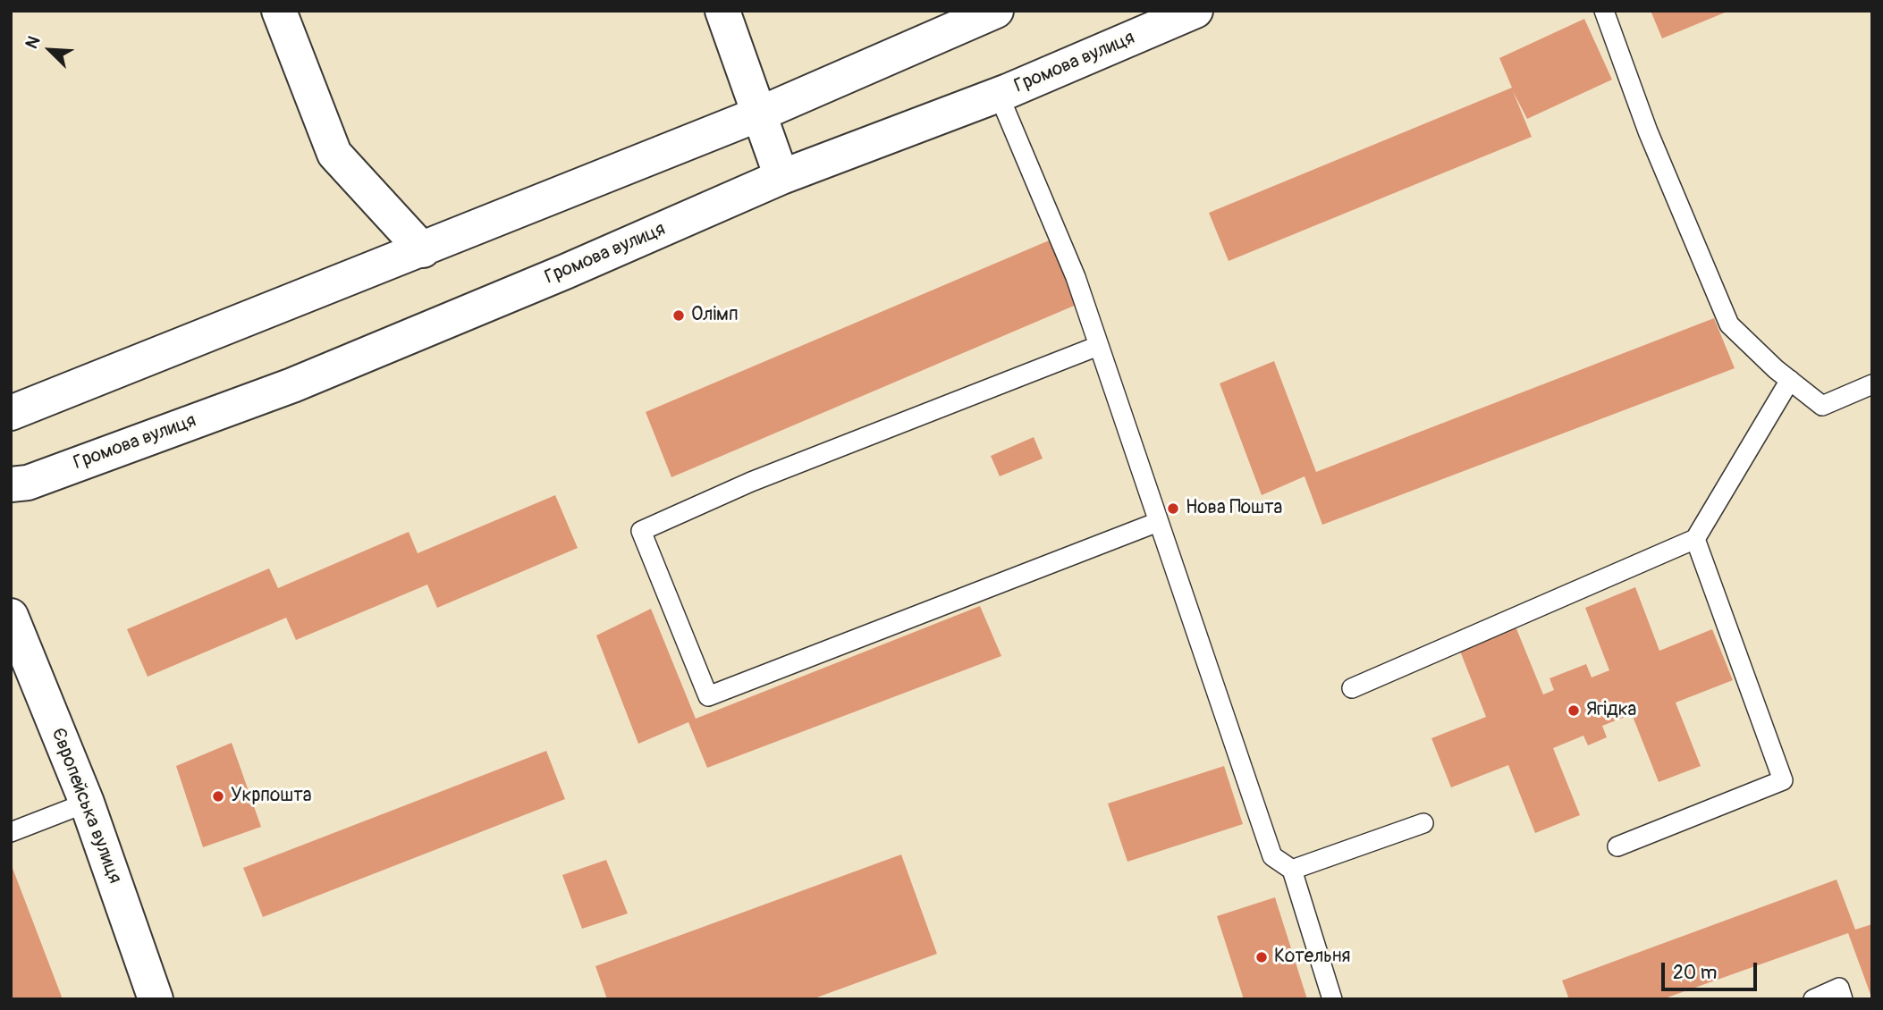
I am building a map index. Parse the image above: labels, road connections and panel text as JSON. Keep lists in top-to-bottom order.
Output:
{
  "streets": {
    "street": ["Громова вулиця", "Європейська вулиця"]
  },
  "places": [
    "Олімп",
    "Нова Пошта",
    "Ягідка",
    "Укрпошта",
    "Котельня"
  ],
  "scale_bar": "20 m",
  "north": "top left"
}
